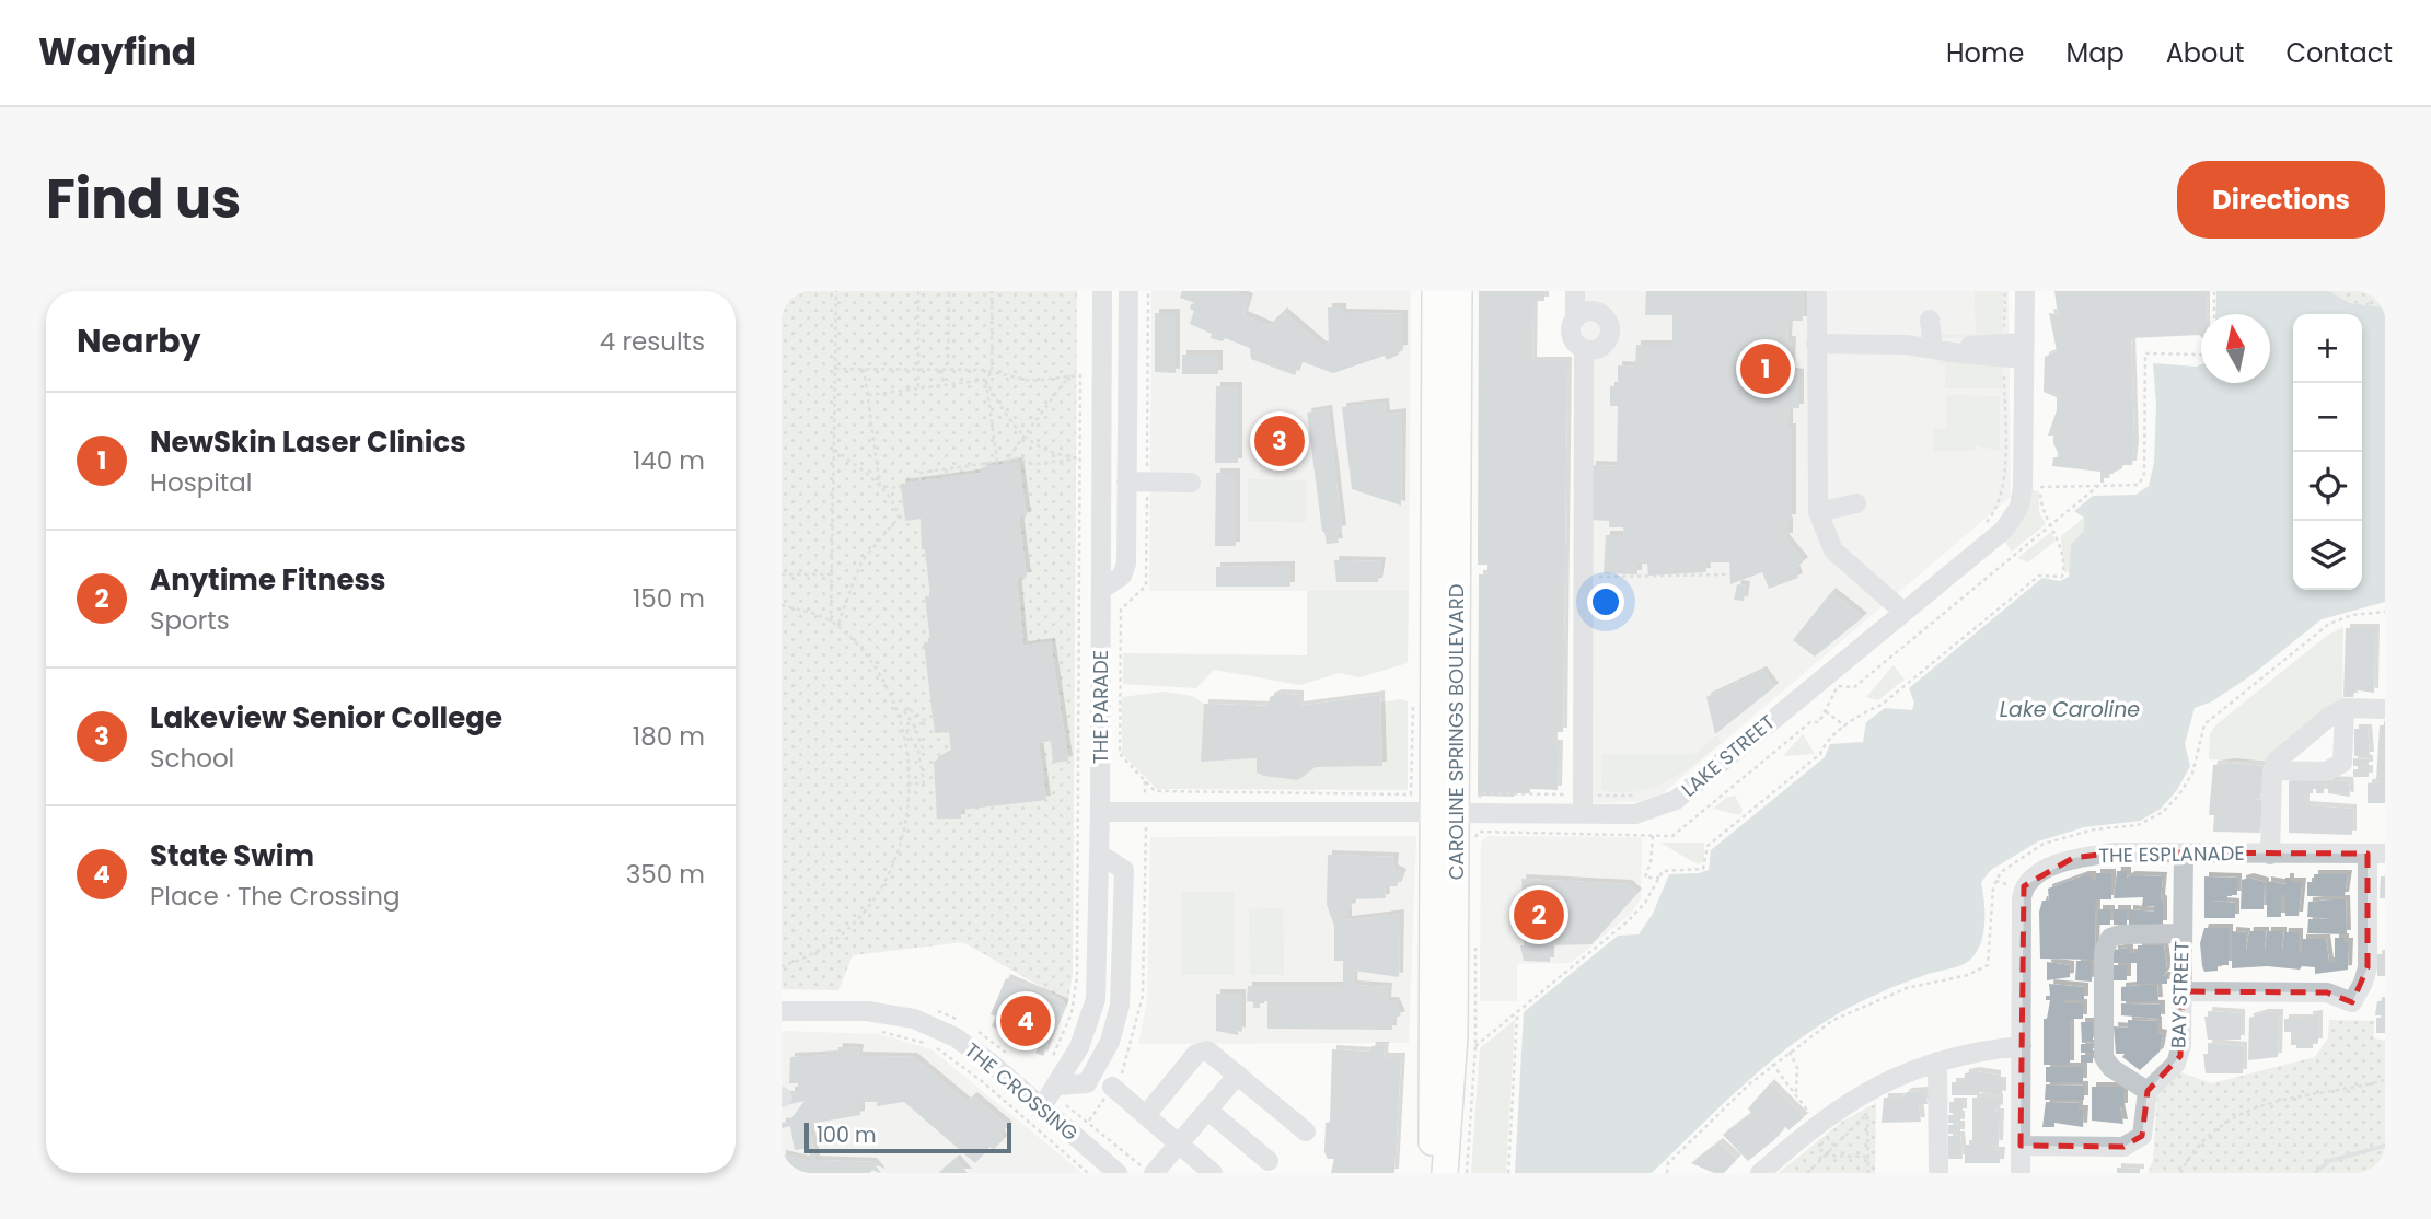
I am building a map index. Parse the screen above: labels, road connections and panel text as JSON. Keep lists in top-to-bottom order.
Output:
{
  "streets": {
    "main road": ["CAROLINE SPRINGS BOULEVARD", "LAKE STREET"],
    "street": [
      "THE PARADE",
      "THE ESPLANADE",
      "BAY STREET",
      "THE CROSSING"
    ]
  },
  "crossings": [
    ["THE PARADE", "LAKE STREET"],
    ["THE PARADE", "THE CROSSING"],
    ["CAROLINE SPRINGS BOULEVARD", "LAKE STREET"],
    ["THE ESPLANADE", "BAY STREET"]
  ],
  "water": ["Lake Caroline"],
  "scale_bar": "100 m",
  "north": "top",
  "page": {
    "header": "Wayfind",
    "nav": [
      "Home",
      "Map",
      "About",
      "Contact"
    ],
    "title": "Find us",
    "buttons": "Directions",
    "heading": ["Nearby", "4 results"],
    "map_buttons": ["+", "−"],
    "pins": [
      "1",
      "3",
      "2",
      "4"
    ],
    "list": [
      {
        "mark": "1",
        "name": "NewSkin Laser Clinics",
        "note": "Hospital",
        "value": "140 m"
      },
      {
        "mark": "2",
        "name": "Anytime Fitness",
        "note": "Sports",
        "value": "150 m"
      },
      {
        "mark": "3",
        "name": "Lakeview Senior College",
        "note": "School",
        "value": "180 m"
      },
      {
        "mark": "4",
        "name": "State Swim",
        "note": "Place · The Crossing",
        "value": "350 m"
      }
    ],
    "scale": "100 m"
  }
}
